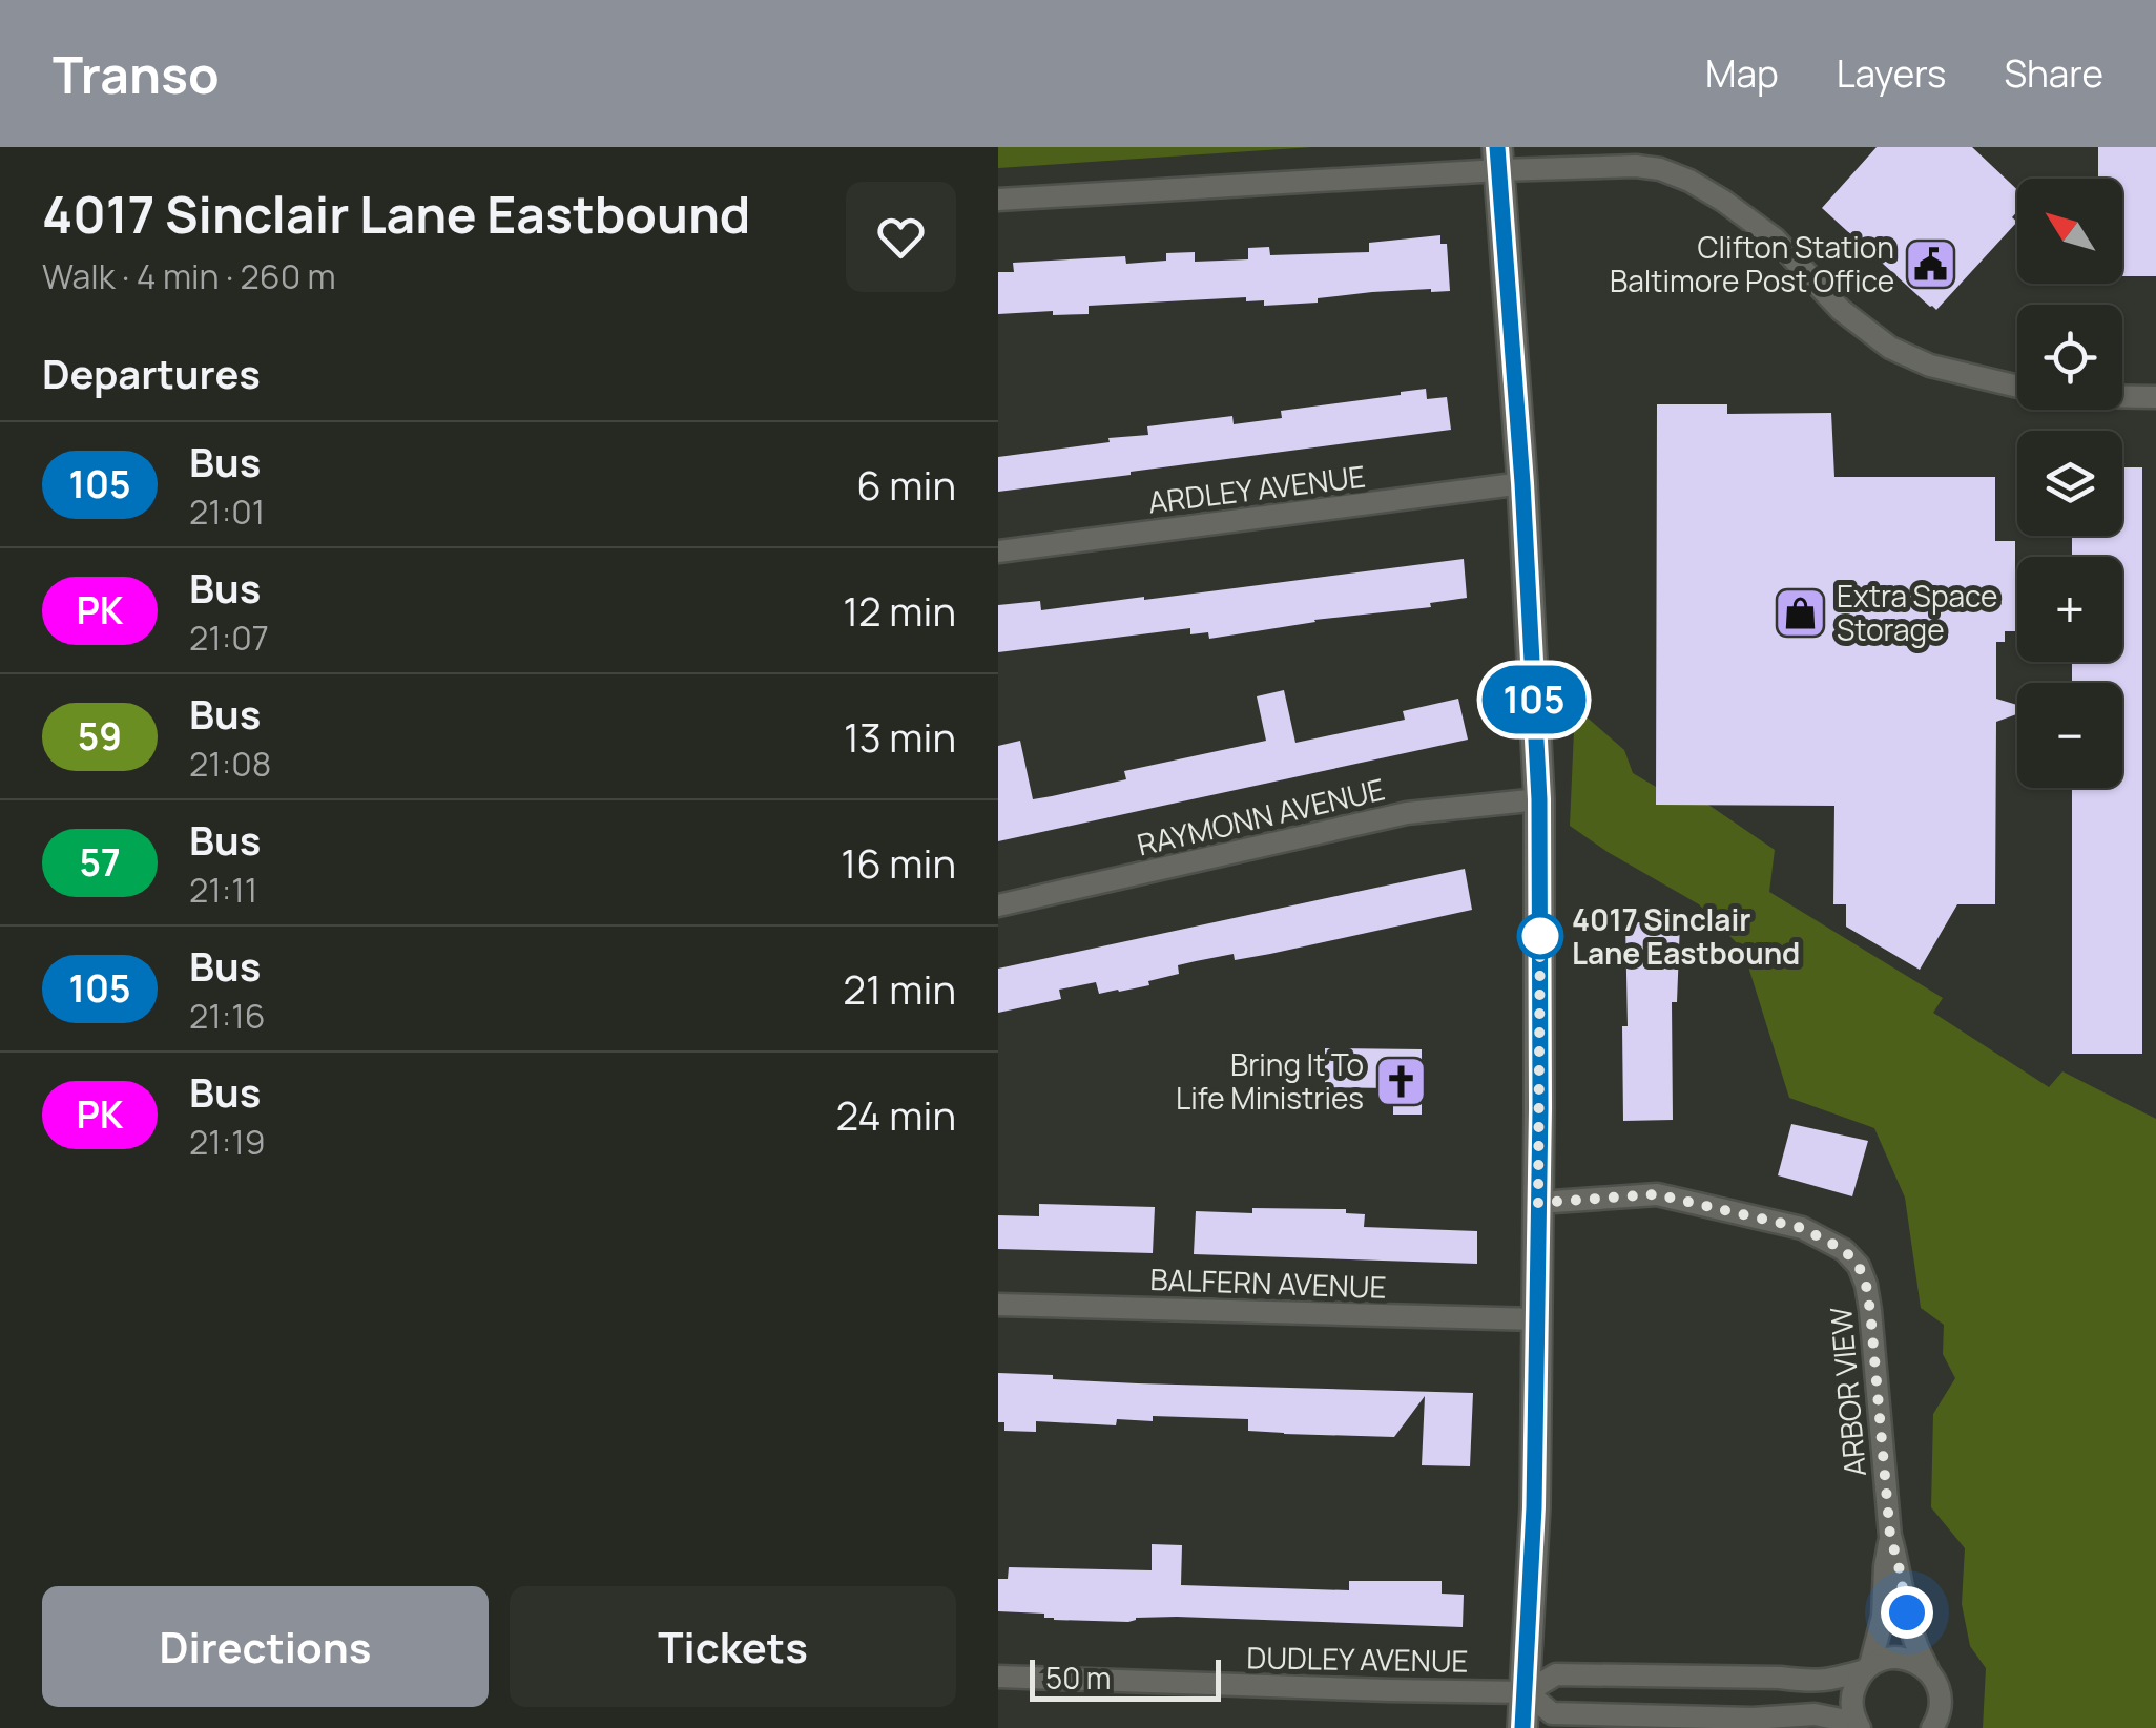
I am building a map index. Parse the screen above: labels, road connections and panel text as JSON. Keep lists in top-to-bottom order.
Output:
{
  "streets": {
    "street": [
      "ARDLEY AVENUE",
      "RAYMONN AVENUE",
      "BALFERN AVENUE",
      "ARBOR VIEW",
      "DUDLEY AVENUE"
    ]
  },
  "places": {
    "public building": ["Clifton Station Baltimore Post Office"],
    "shop": ["Extra Space Storage"],
    "other": ["4017 Sinclair Lane Eastbound"],
    "church": ["Bring It To Life Ministries"]
  },
  "lines": ["bus line 105"],
  "scale_bar": "50 m",
  "north": "top left",
  "page": {
    "header": "Transo",
    "nav": ["Map", "Layers", "Share"],
    "heading": [
      ["4017 Sinclair Lane Eastbound", "Walk · 4 min · 260 m"],
      "Departures"
    ],
    "on_map": "105",
    "map_buttons": ["+", "−"],
    "list": [
      {
        "mark": "105",
        "name": "Bus",
        "note": "21:01",
        "value": "6 min"
      },
      {
        "mark": "PK",
        "name": "Bus",
        "note": "21:07",
        "value": "12 min"
      },
      {
        "mark": "59",
        "name": "Bus",
        "note": "21:08",
        "value": "13 min"
      },
      {
        "mark": "57",
        "name": "Bus",
        "note": "21:11",
        "value": "16 min"
      },
      {
        "mark": "105",
        "name": "Bus",
        "note": "21:16",
        "value": "21 min"
      },
      {
        "mark": "PK",
        "name": "Bus",
        "note": "21:19",
        "value": "24 min"
      }
    ],
    "buttons": ["Directions", "Tickets"],
    "scale": "50 m"
  }
}
